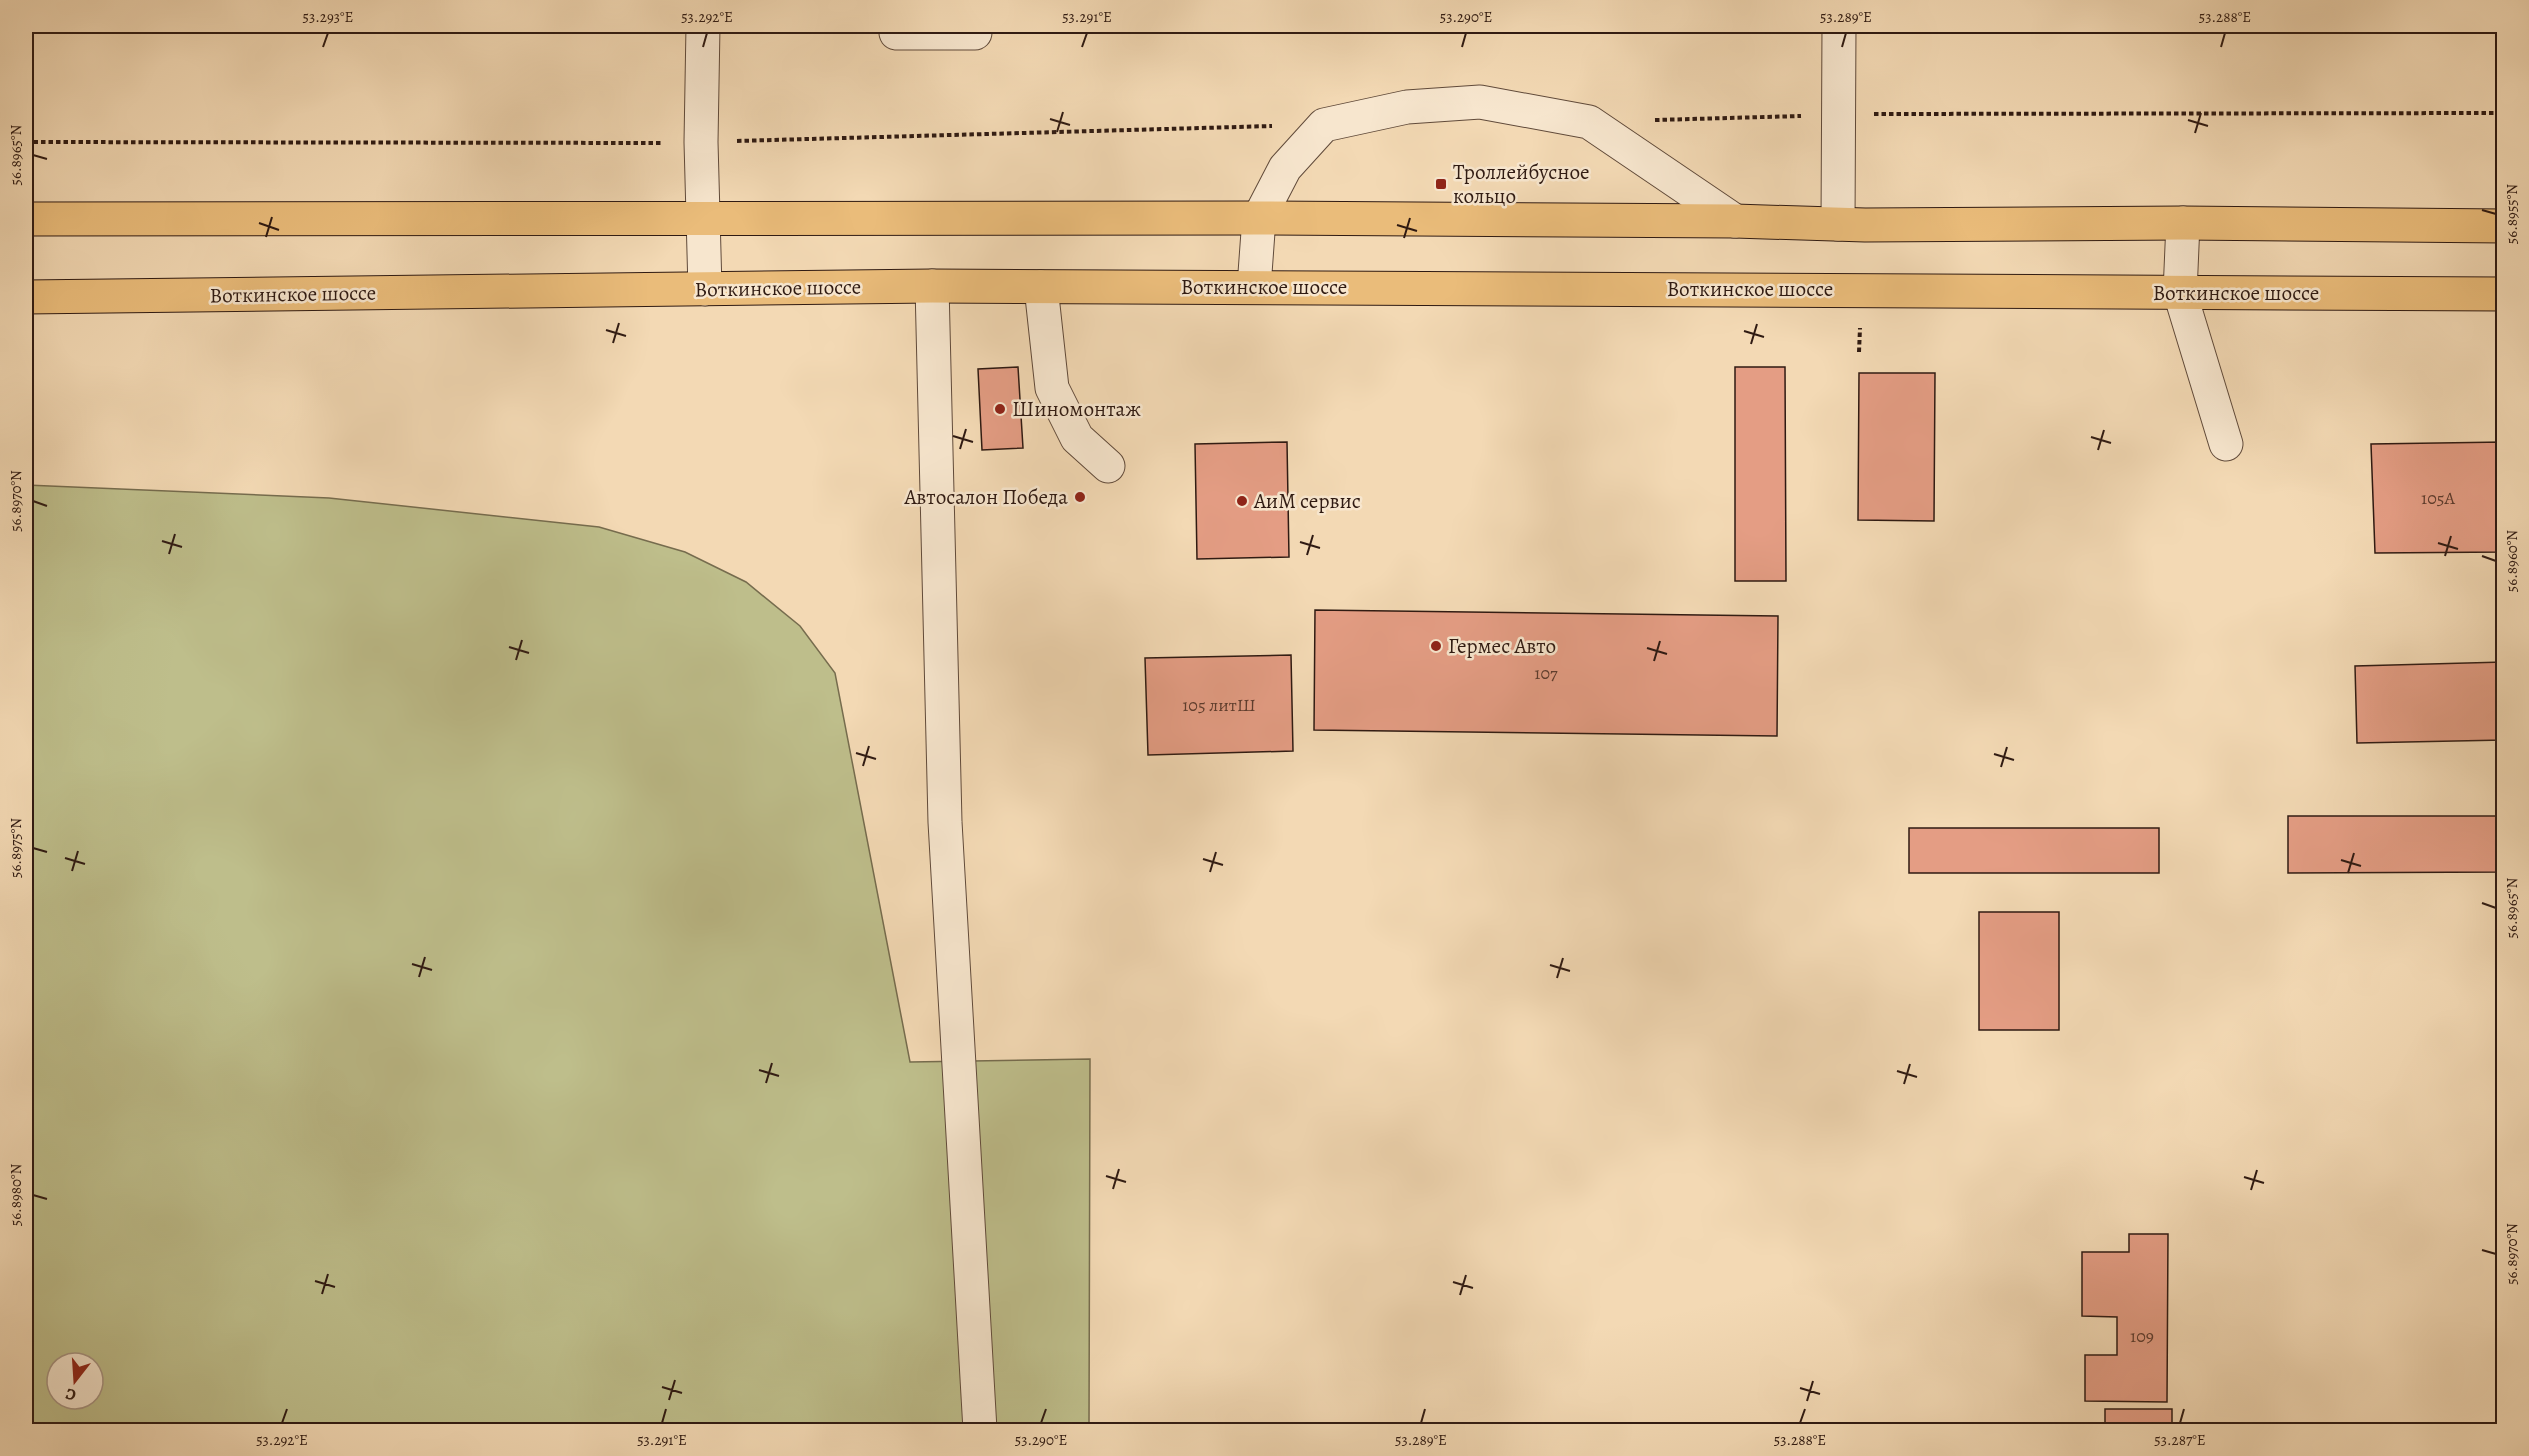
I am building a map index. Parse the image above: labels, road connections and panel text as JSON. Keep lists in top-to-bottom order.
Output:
{
  "streets": {
    "main road": ["Воткинское шоссе"]
  },
  "places": {
    "transit": ["Троллейбусное кольцо"],
    "other": [
      "Шиномонтаж",
      "Автосалон Победа",
      "АиМ сервис",
      "Гермес Авто"
    ]
  },
  "house_numbers": [
    "105А",
    "107",
    "105 литШ",
    "109"
  ],
  "north": "bottom",
  "coordinates": [
    "53.293°E",
    "53.292°E",
    "53.291°E",
    "53.290°E",
    "53.289°E",
    "53.288°E",
    "56.8965°N",
    "56.8955°N",
    "56.8970°N",
    "56.8960°N",
    "56.8975°N",
    "56.8980°N",
    "53.287°E"
  ]
}
